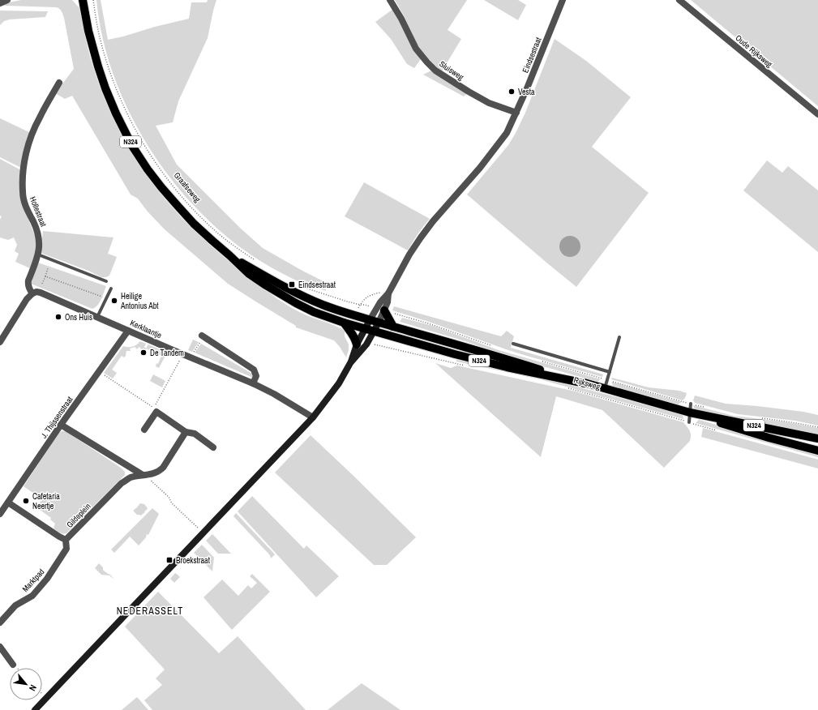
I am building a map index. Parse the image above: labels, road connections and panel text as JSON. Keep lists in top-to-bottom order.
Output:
{
  "streets": {
    "main road": ["N324", "Rijksweg"],
    "street": [
      "Oude Rijksweg",
      "Eindsestraat",
      "Sluisweg",
      "Hollestraat",
      "Kerklaantje",
      "J. Thijssenstraat",
      "Gildeplein",
      "Marktpad"
    ],
    "path": ["Graafseweg"]
  },
  "crossings": [
    ["Eindsestraat", "Sluisweg"],
    ["Eindsestraat", "N324"],
    ["Eindsestraat", "Rijksweg"],
    ["N324", "Rijksweg"],
    ["Hollestraat", "Kerklaantje"],
    ["Kerklaantje", "J. Thijssenstraat"],
    ["J. Thijssenstraat", "Gildeplein"],
    ["Gildeplein", "Marktpad"]
  ],
  "districts": ["NEDERASSELT"],
  "places": {
    "other": [
      "Vesta",
      "Heilige Antonius Abt",
      "Ons Huis",
      "De Tandem",
      "Cafetaria Neertje"
    ],
    "transit": ["Eindsestraat", "Broekstraat"]
  },
  "north": "bottom right"
}
